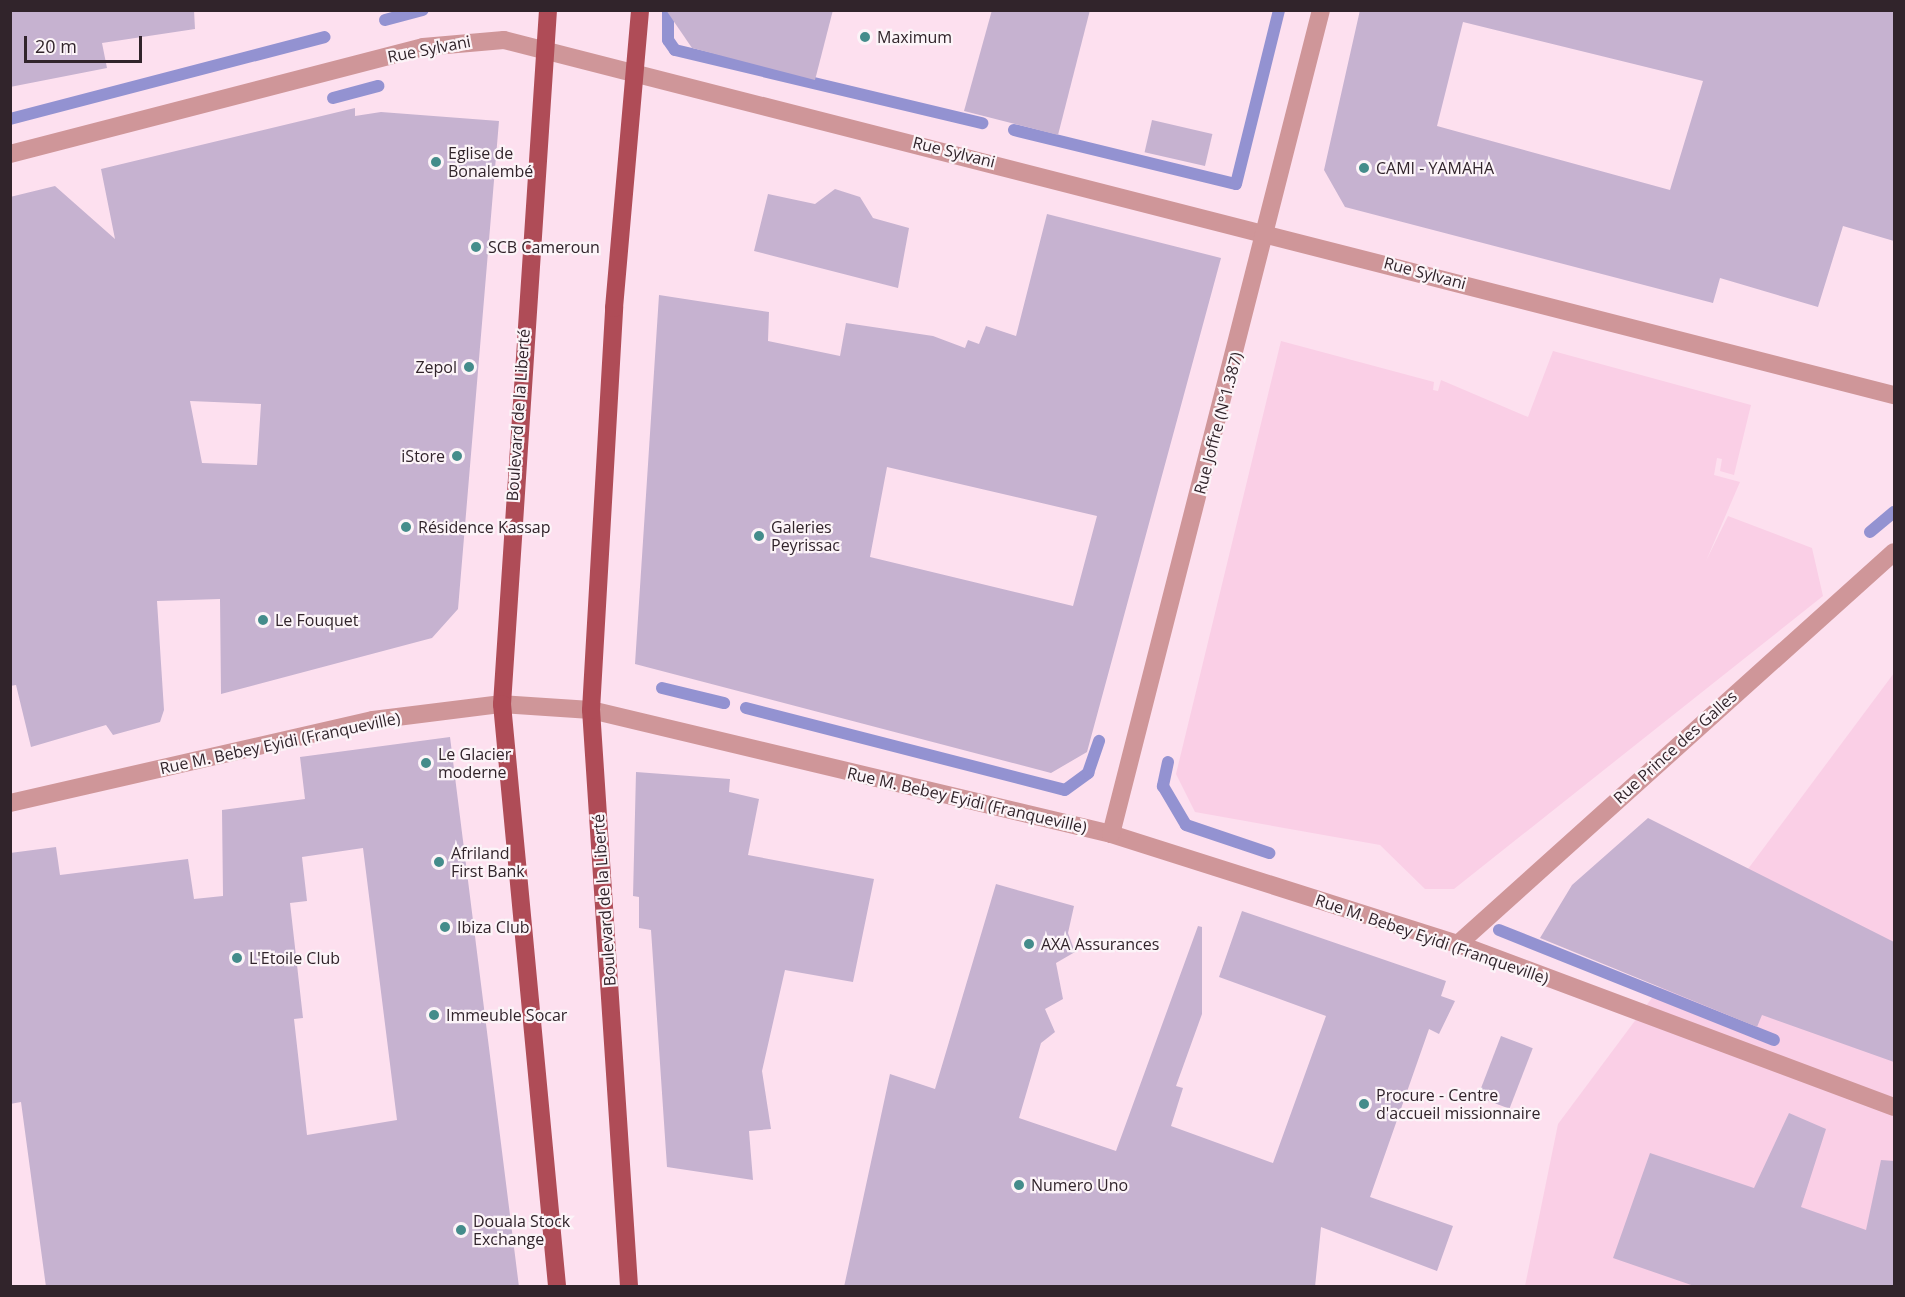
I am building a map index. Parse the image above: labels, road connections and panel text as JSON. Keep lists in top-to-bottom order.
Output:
{
  "streets": {
    "main road": ["Boulevard de la Liberté"],
    "street": [
      "Rue Sylvani",
      "Rue Joffre (N°1.387)",
      "Rue M. Bebey Eyidi (Franqueville)",
      "Rue Prince des Galles"
    ]
  },
  "crossings": [
    ["Rue Sylvani", "Boulevard de la Liberté"],
    ["Rue Sylvani", "Rue Joffre (N°1.387)"],
    ["Boulevard de la Liberté", "Rue M. Bebey Eyidi (Franqueville)"],
    ["Rue Joffre (N°1.387)", "Rue M. Bebey Eyidi (Franqueville)"],
    ["Rue M. Bebey Eyidi (Franqueville)", "Rue Prince des Galles"]
  ],
  "places": [
    "Maximum",
    "Eglise de Bonalembé",
    "CAMI - YAMAHA",
    "SCB Cameroun",
    "Zepol",
    "iStore",
    "Résidence Kassap",
    "Galeries Peyrissac",
    "Le Fouquet",
    "Le Glacier moderne",
    "Afriland First Bank",
    "Ibiza Club",
    "AXA Assurances",
    "L'Etoile Club",
    "Immeuble Socar",
    "Procure - Centre d'accueil missionnaire",
    "Numero Uno",
    "Douala Stock Exchange"
  ],
  "scale_bar": "20 m"
}
